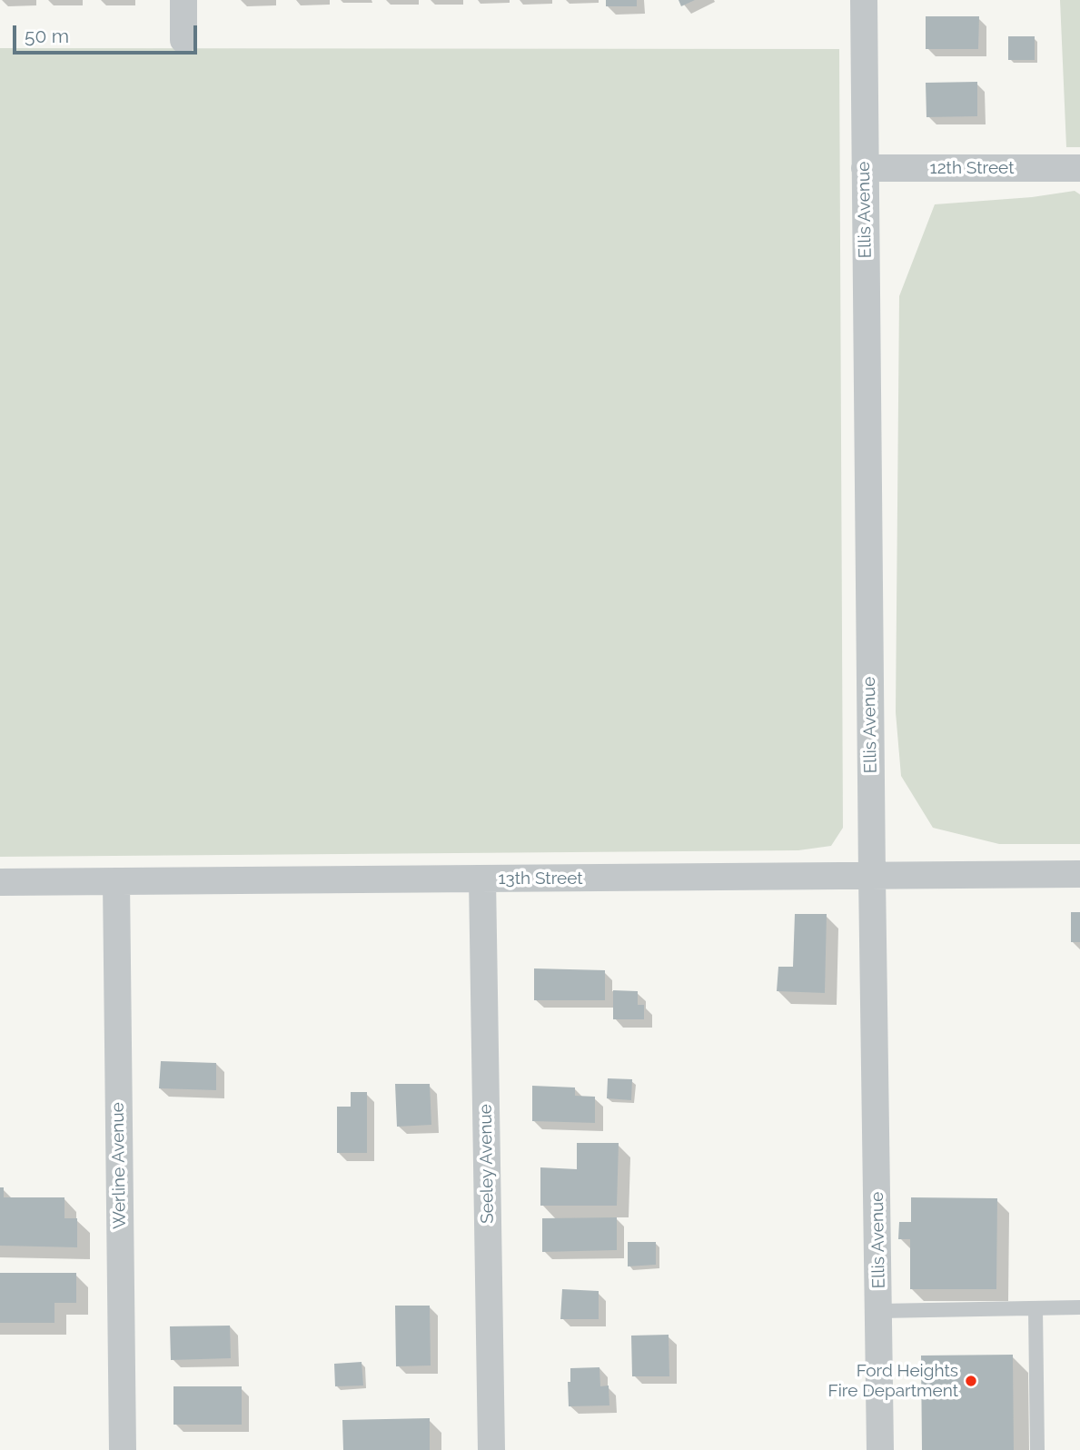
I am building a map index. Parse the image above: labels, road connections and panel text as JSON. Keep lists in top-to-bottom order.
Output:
{
  "streets": {
    "street": [
      "12th Street",
      "Ellis Avenue",
      "13th Street",
      "Seeley Avenue",
      "Werline Avenue"
    ]
  },
  "crossings": [
    ["12th Street", "Ellis Avenue"],
    ["Ellis Avenue", "13th Street"],
    ["13th Street", "Seeley Avenue"],
    ["13th Street", "Werline Avenue"]
  ],
  "places": ["Ford Heights Fire Department"],
  "scale_bar": "50 m"
}
